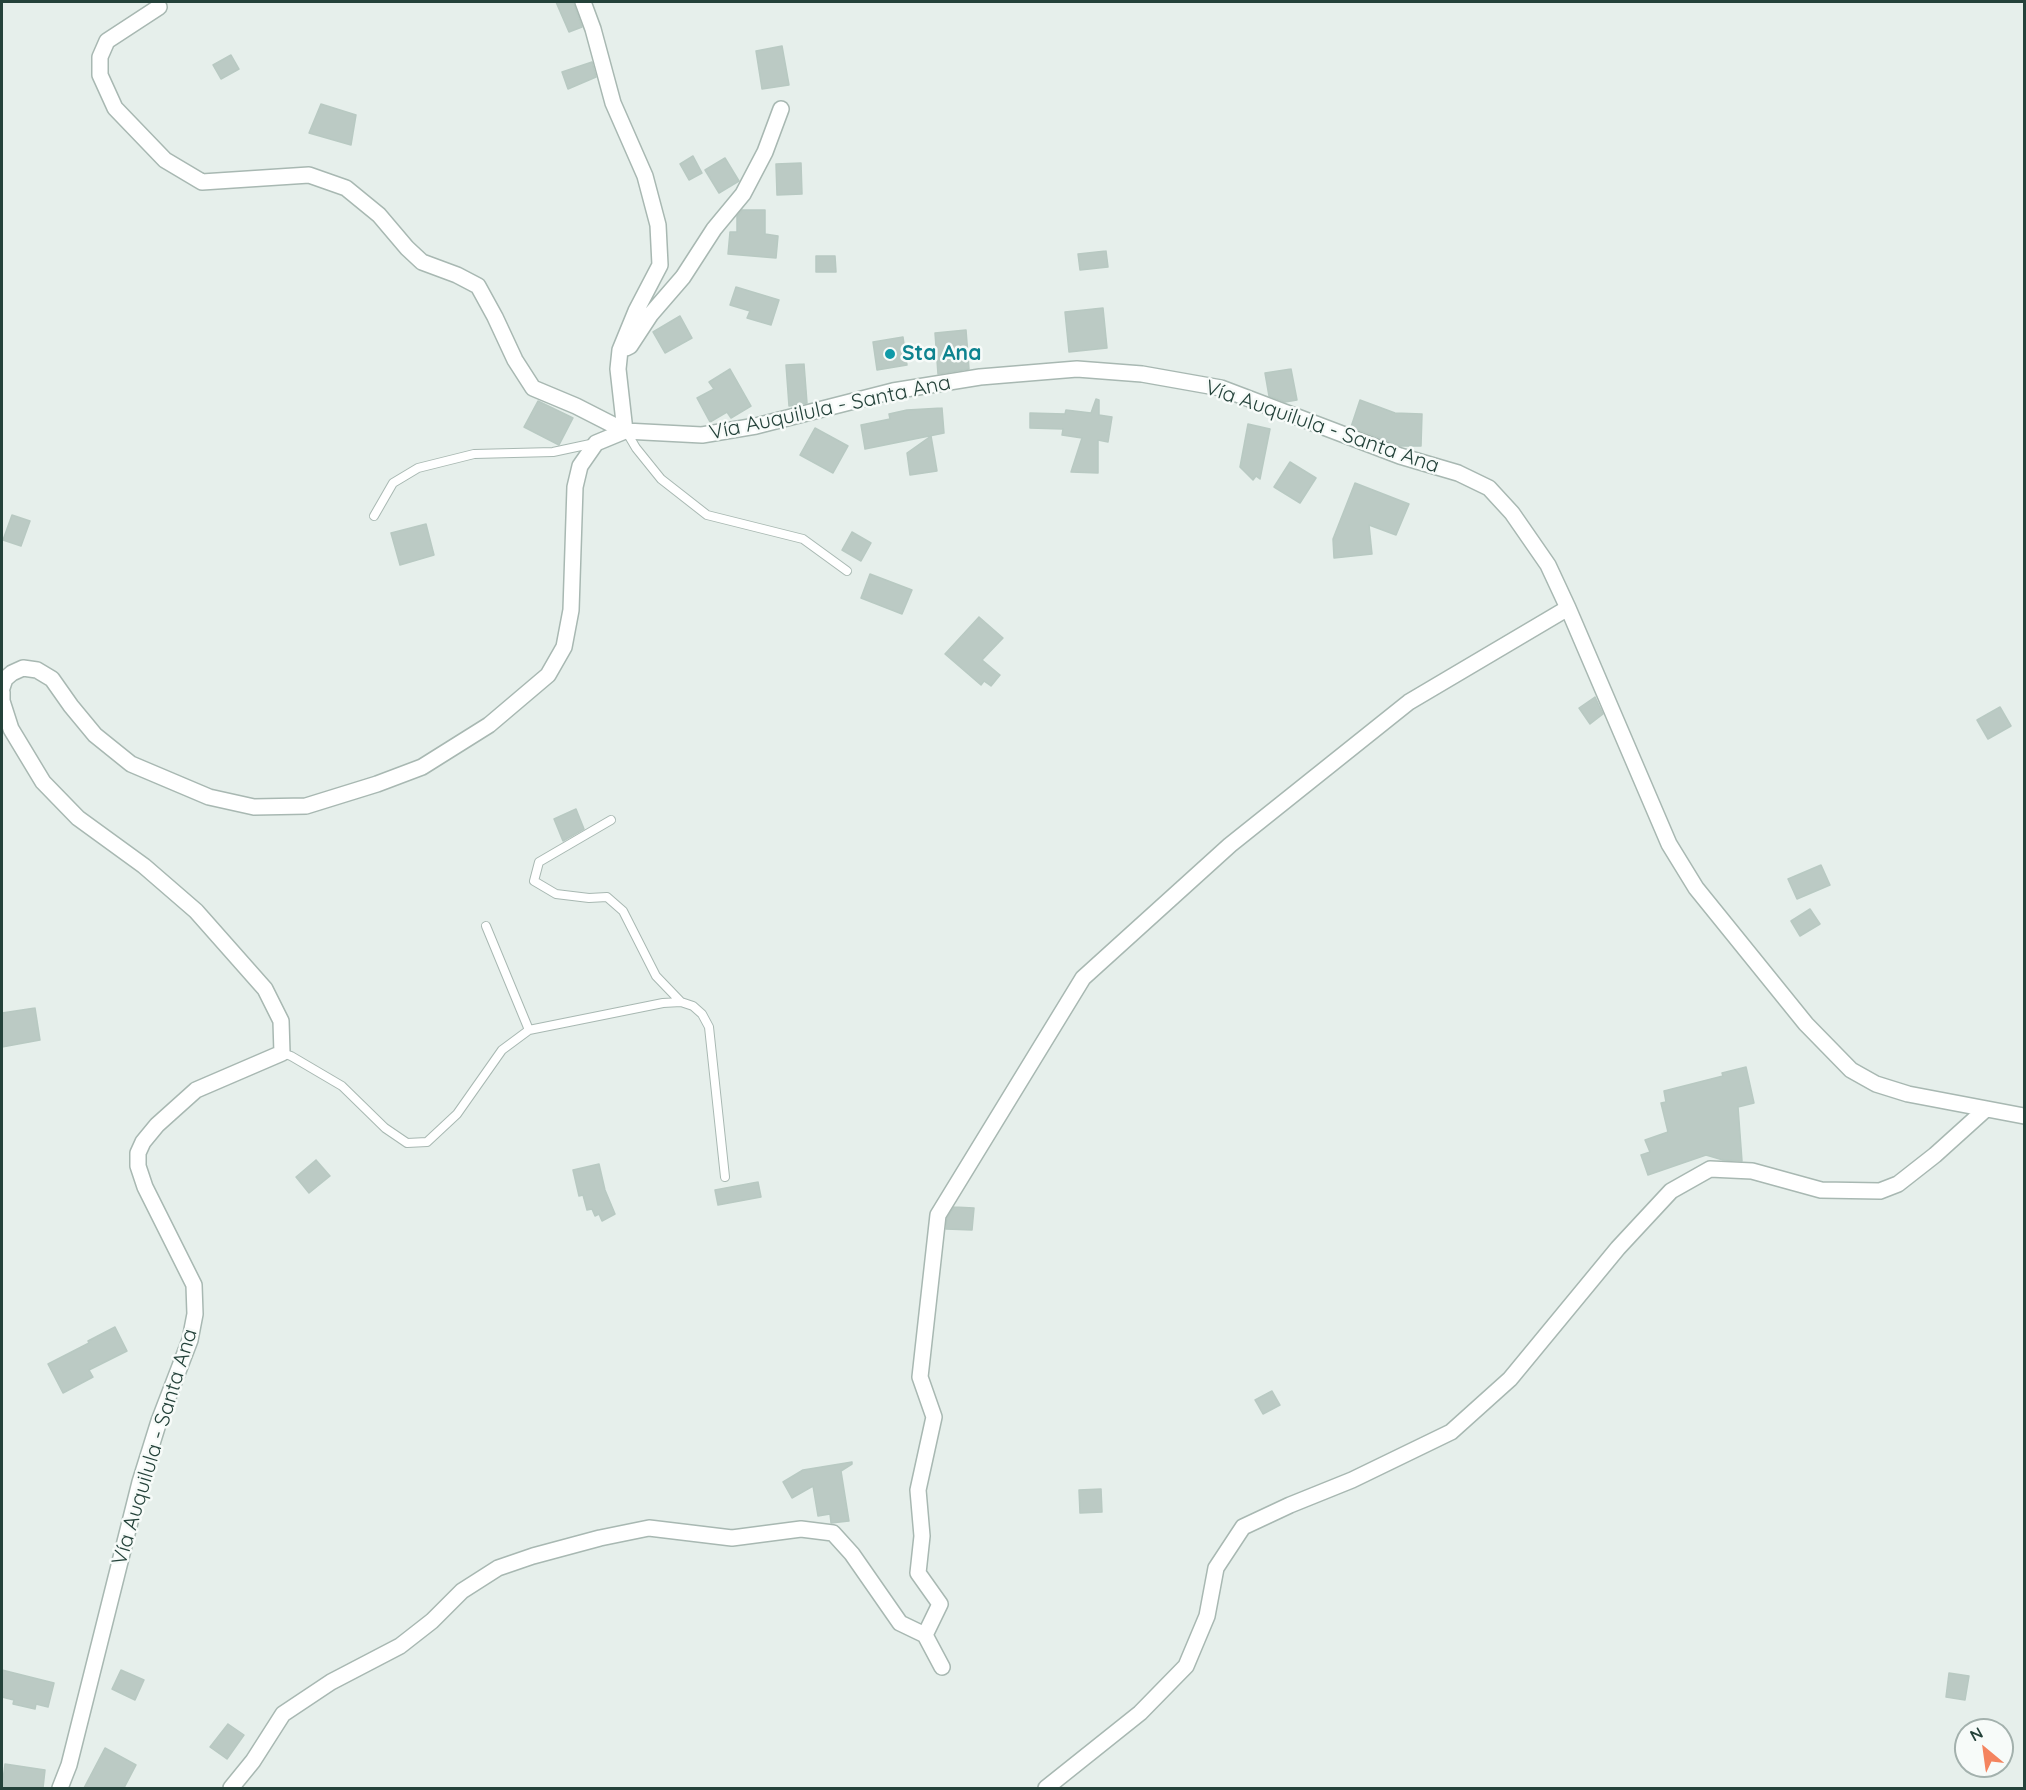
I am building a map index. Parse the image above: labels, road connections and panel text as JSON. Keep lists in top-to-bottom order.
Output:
{
  "streets": {
    "street": ["Vía Auquilula - Santa Ana"]
  },
  "places": ["Sta Ana"],
  "north": "top left"
}
